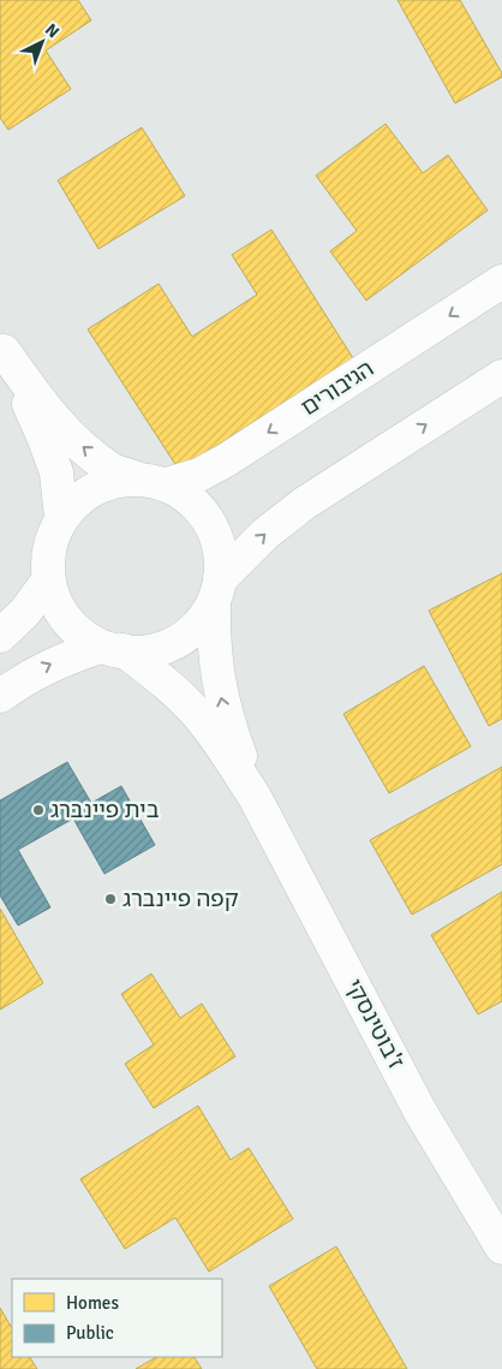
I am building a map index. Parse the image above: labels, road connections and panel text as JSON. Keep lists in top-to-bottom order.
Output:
{
  "streets": {
    "street": ["הגיבורים", "ז'בוטינסקי"]
  },
  "crossings": [
    ["הגיבורים", "ז'בוטינסקי"]
  ],
  "places": ["בית פיינברג", "קפה פיינברג"],
  "legend": ["Homes", "Public"],
  "north": "top right"
}
